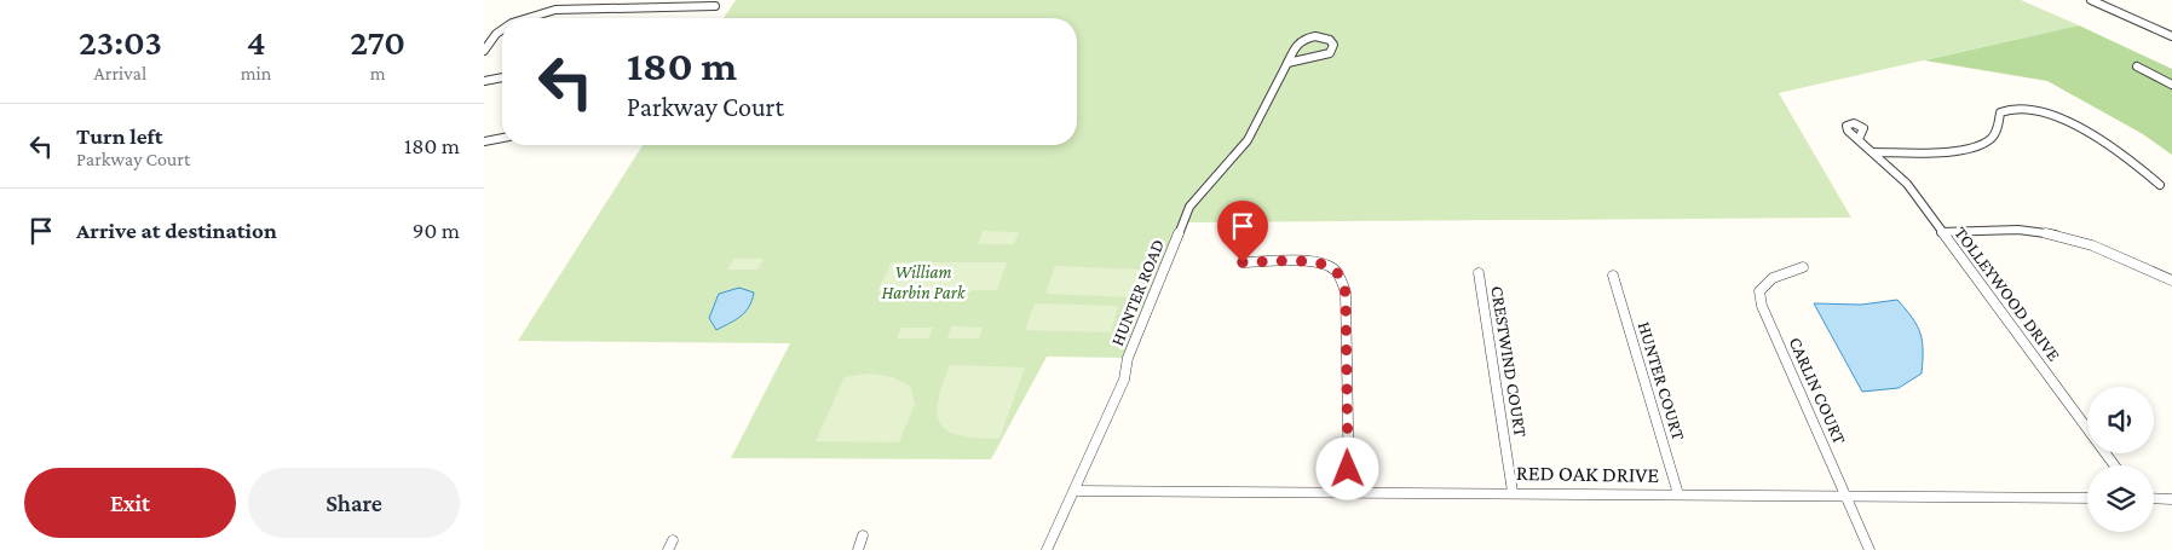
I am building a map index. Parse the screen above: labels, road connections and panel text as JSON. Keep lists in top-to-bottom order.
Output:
{
  "streets": {
    "street": [
      "HUNTER ROAD",
      "TOLLEYWOOD DRIVE",
      "CRESTWIND COURT",
      "HUNTER COURT",
      "CARLIN COURT",
      "RED OAK DRIVE"
    ]
  },
  "crossings": [
    ["HUNTER ROAD", "RED OAK DRIVE"],
    ["CRESTWIND COURT", "RED OAK DRIVE"],
    ["HUNTER COURT", "RED OAK DRIVE"],
    ["CARLIN COURT", "RED OAK DRIVE"]
  ],
  "parks": ["William Harbin Park"],
  "page": {
    "eta": [
      "23:03",
      "Arrival",
      "4",
      "min",
      "270",
      "m"
    ],
    "turn": ["180 m", "Parkway Court"],
    "list": [
      {
        "name": "Turn left",
        "note": "Parkway Court",
        "value": "180 m"
      },
      {
        "name": "Arrive at destination",
        "value": "90 m"
      }
    ],
    "buttons": ["Exit", "Share"]
  }
}
